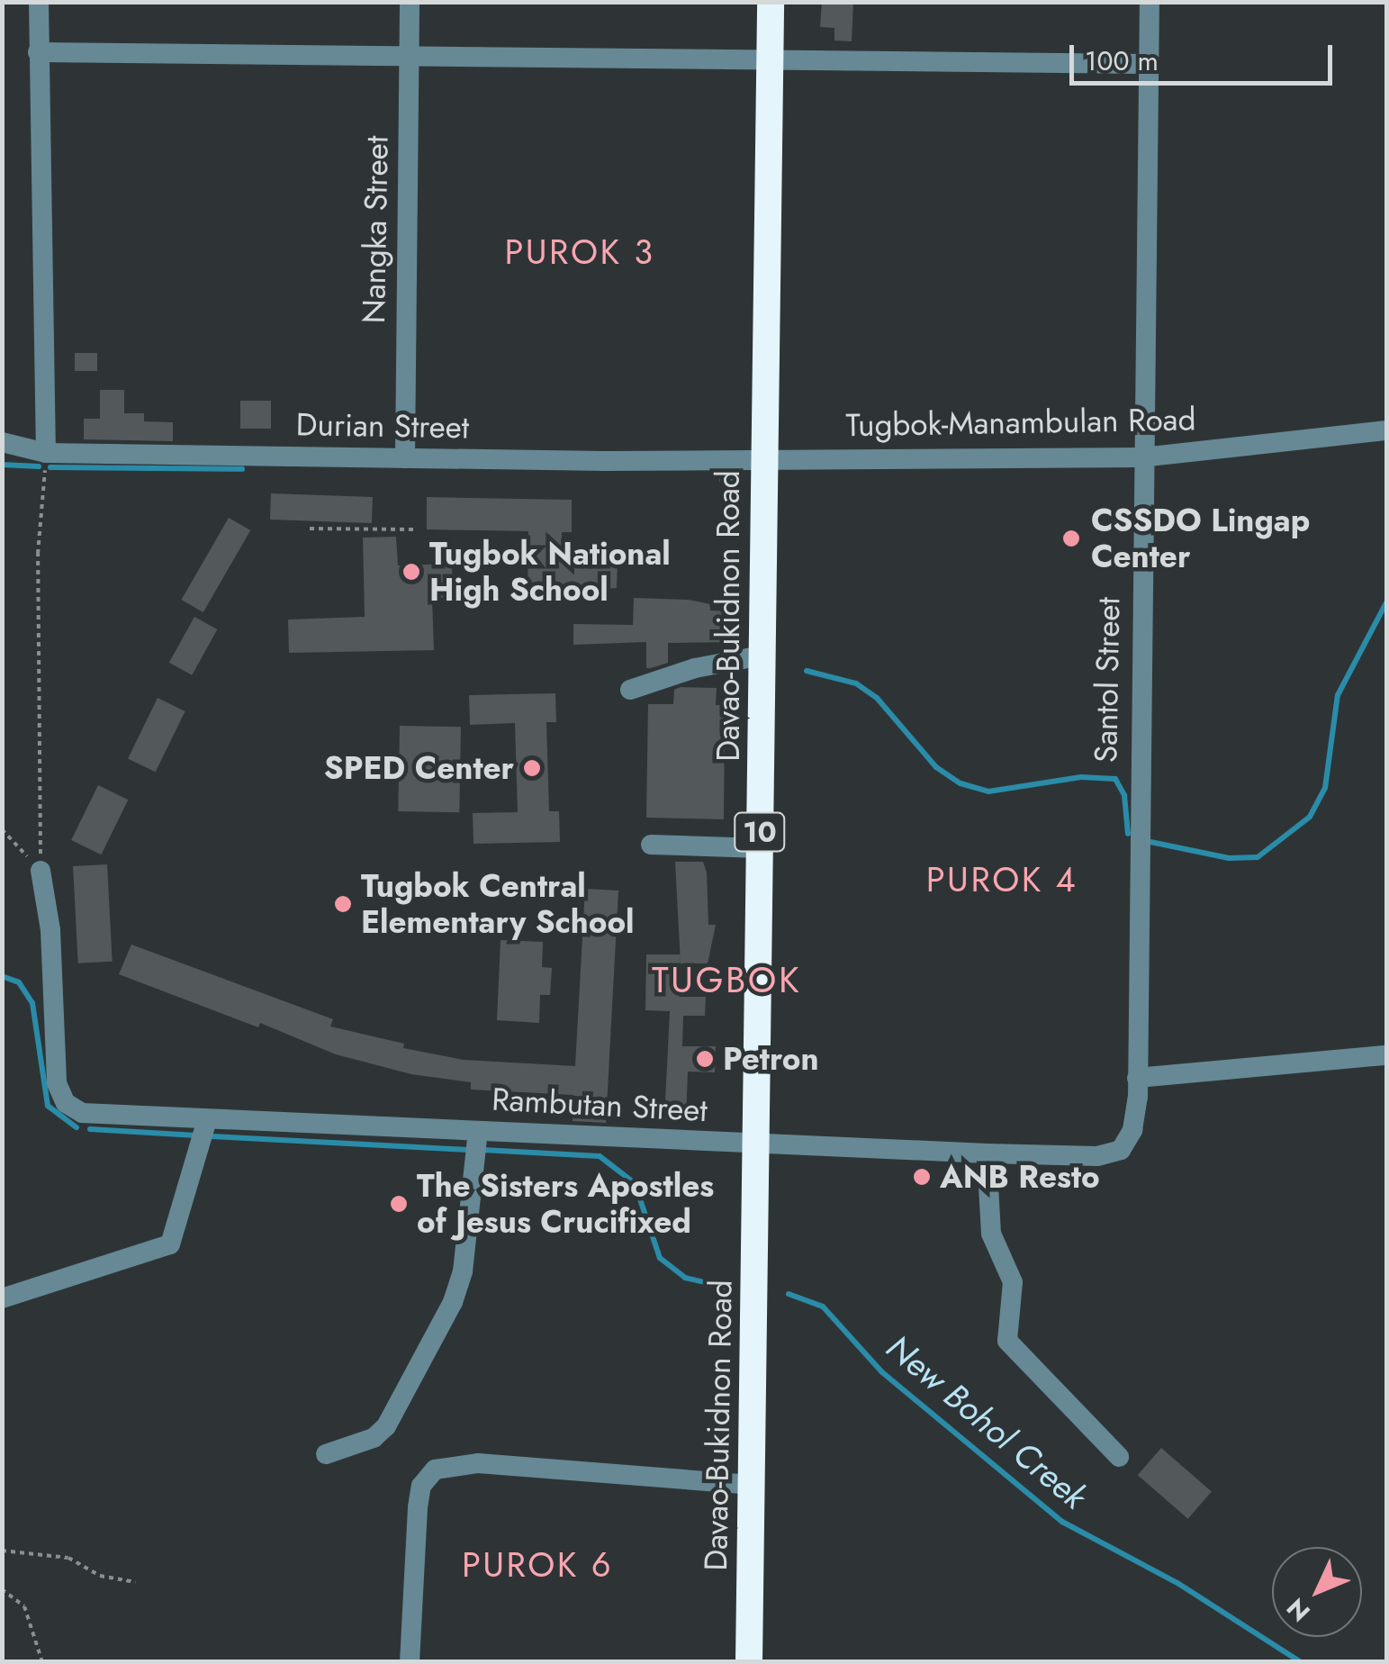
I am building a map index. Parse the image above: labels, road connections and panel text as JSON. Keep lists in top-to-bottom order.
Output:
{
  "streets": {
    "highway": ["Davao-Bukidnon Road", "10"],
    "street": [
      "Nangka Street",
      "Tugbok-Manambulan Road",
      "Durian Street",
      "Santol Street",
      "Rambutan Street"
    ]
  },
  "crossings": [
    ["Nangka Street", "Durian Street"],
    ["Tugbok-Manambulan Road", "Durian Street"],
    ["Tugbok-Manambulan Road", "Davao-Bukidnon Road"],
    ["Tugbok-Manambulan Road", "Santol Street"],
    ["Durian Street", "Davao-Bukidnon Road"],
    ["Davao-Bukidnon Road", "Rambutan Street"],
    ["Santol Street", "Rambutan Street"]
  ],
  "districts": [
    "PUROK 3",
    "PUROK 4",
    "TUGBOK",
    "PUROK 6"
  ],
  "water": ["New Bohol Creek"],
  "places": [
    "CSSDO Lingap Center",
    "Tugbok National High School",
    "SPED Center",
    "Tugbok Central Elementary School",
    "Petron",
    "ANB Resto",
    "The Sisters Apostles of Jesus Crucifixed"
  ],
  "scale_bar": "100 m",
  "north": "bottom left"
}
